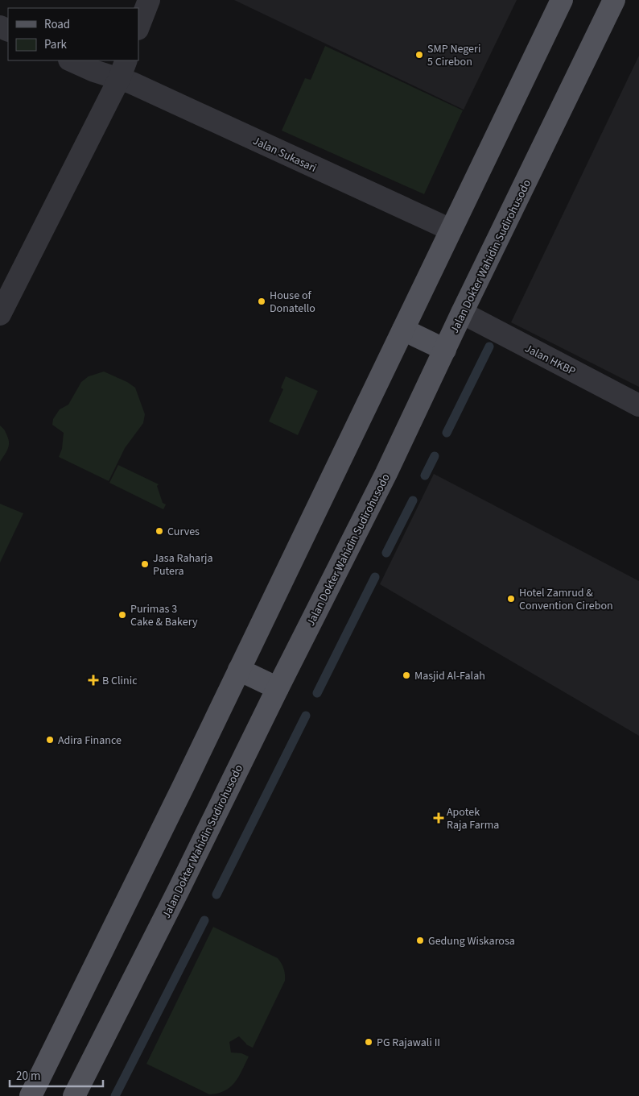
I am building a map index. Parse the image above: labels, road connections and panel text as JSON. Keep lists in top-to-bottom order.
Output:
{
  "streets": {
    "main road": ["Jalan Dokter Wahidin Sudirohusodo"],
    "street": ["Jalan Sukasari", "Jalan HKBP"]
  },
  "crossings": [
    ["Jalan Dokter Wahidin Sudirohusodo", "Jalan HKBP"]
  ],
  "places": {
    "other": [
      "SMP Negeri 5 Cirebon",
      "House of Donatello",
      "Curves",
      "Jasa Raharja Putera",
      "Hotel Zamrud & Convention Cirebon",
      "Purimas 3 Cake & Bakery",
      "Masjid Al-Falah",
      "Adira Finance",
      "Gedung Wiskarosa",
      "PG Rajawali II"
    ],
    "health": ["B Clinic", "Apotek Raja Farma"]
  },
  "legend": ["Road", "Park"],
  "scale_bar": "20 m"
}
